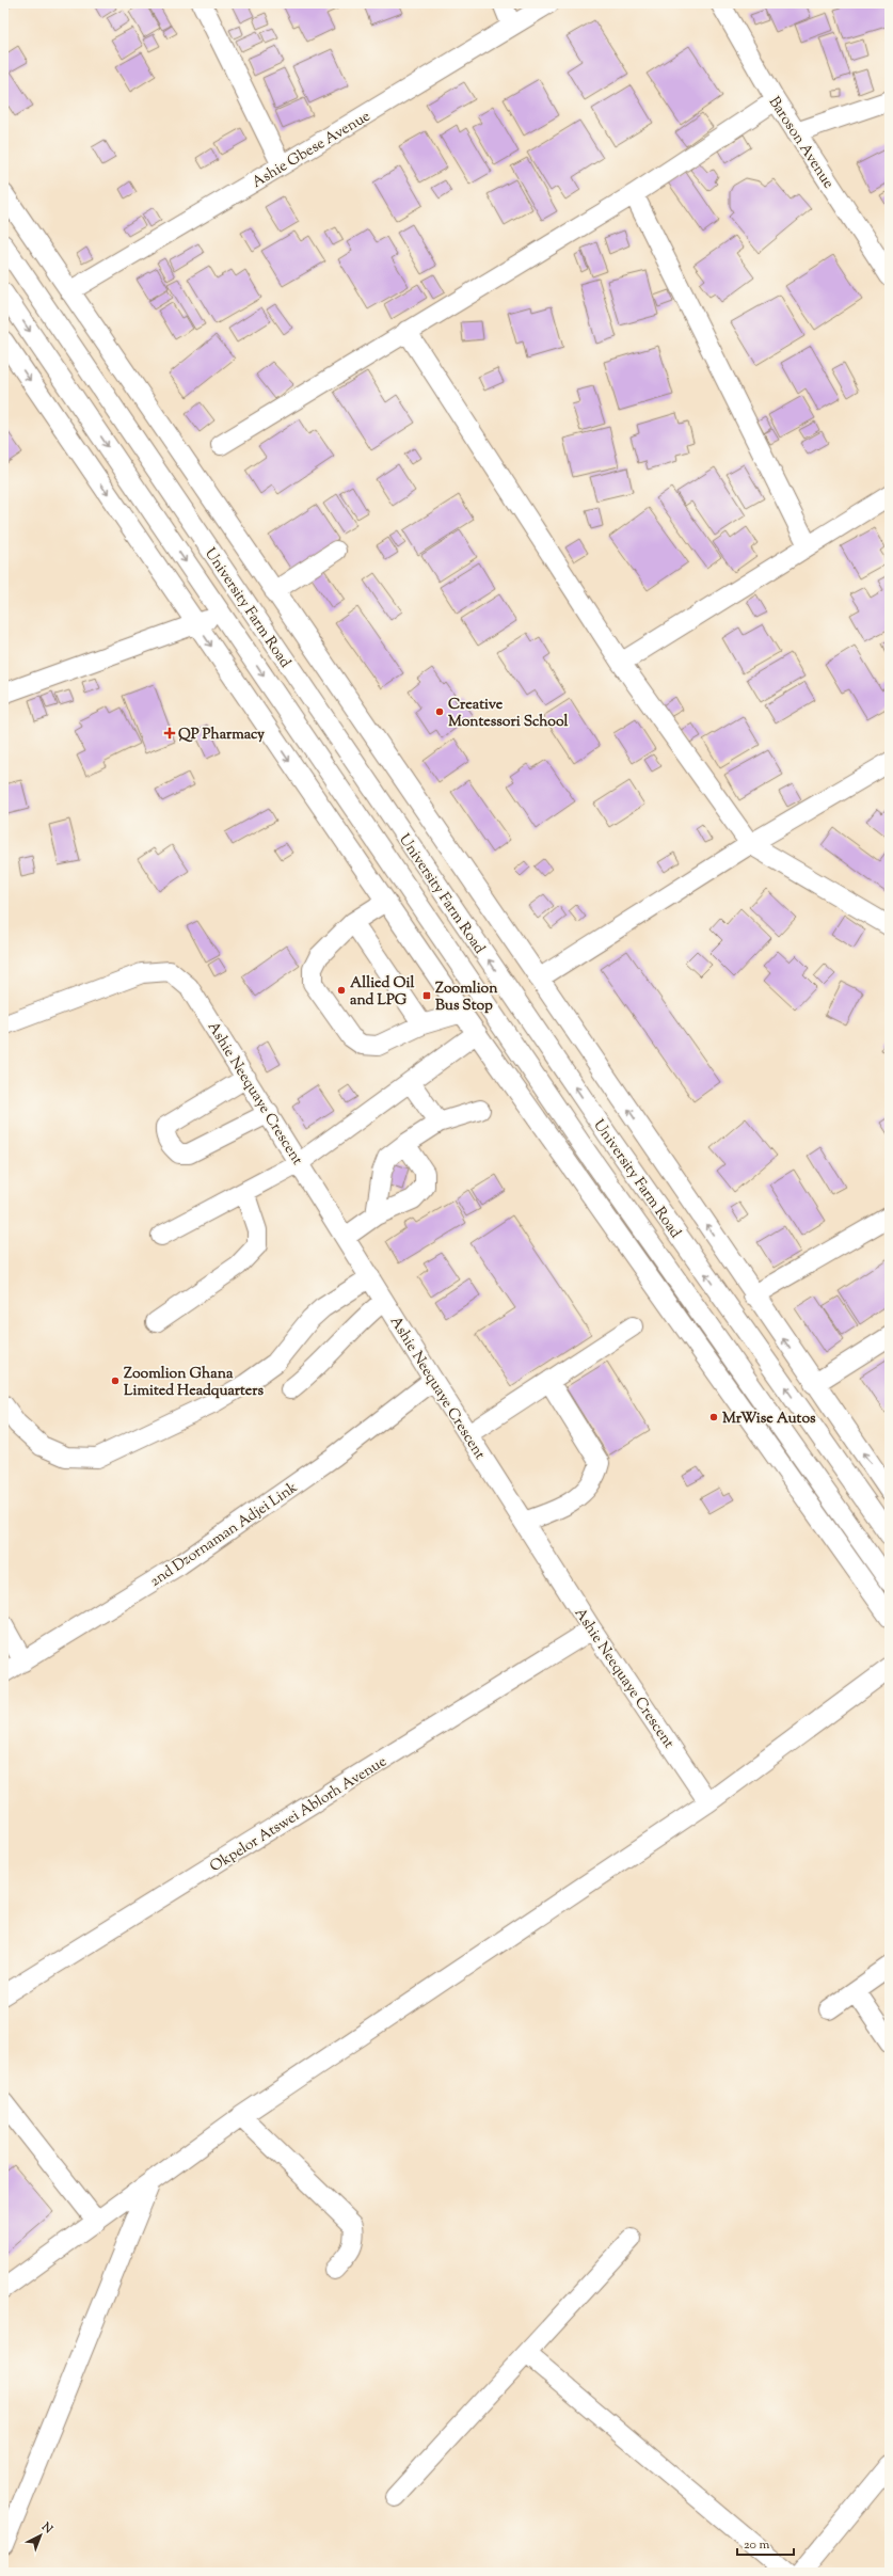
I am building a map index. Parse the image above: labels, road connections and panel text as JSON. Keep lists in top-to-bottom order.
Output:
{
  "streets": {
    "street": [
      "Baroson Avenue",
      "Ashie Gbese Avenue",
      "University Farm Road",
      "Ashie Neequaye Crescent",
      "2nd Dzornaman Adjei Link",
      "Okpelor Atswei Ablorh Avenue"
    ]
  },
  "crossings": [
    ["Ashie Neequaye Crescent", "2nd Dzornaman Adjei Link"],
    ["Ashie Neequaye Crescent", "Okpelor Atswei Ablorh Avenue"]
  ],
  "places": {
    "other": [
      "Creative Montessori School",
      "Allied Oil and LPG",
      "Zoomlion Ghana Limited Headquarters",
      "MrWise Autos"
    ],
    "health": ["QP Pharmacy"],
    "transit": ["Zoomlion Bus Stop"]
  },
  "scale_bar": "20 m",
  "north": "top right"
}
